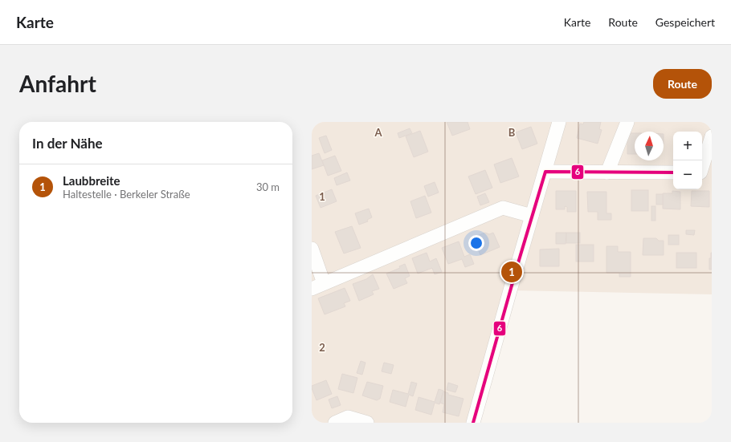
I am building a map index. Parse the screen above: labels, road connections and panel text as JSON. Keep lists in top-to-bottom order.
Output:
{
  "lines": ["transit line 6"],
  "north": "top",
  "page": {
    "header": "Karte",
    "nav": ["Karte", "Route", "Gespeichert"],
    "buttons": "Route",
    "title": "Anfahrt",
    "heading": "In der Nähe",
    "map_buttons": ["+", "−"],
    "list": [
      {
        "mark": "1",
        "name": "Laubbreite",
        "note": "Haltestelle · Berkeler Straße",
        "value": "30 m"
      }
    ],
    "pins": "1"
  },
  "grid": {
    "columns": ["A", "B"],
    "rows": ["1", "2"]
  }
}
